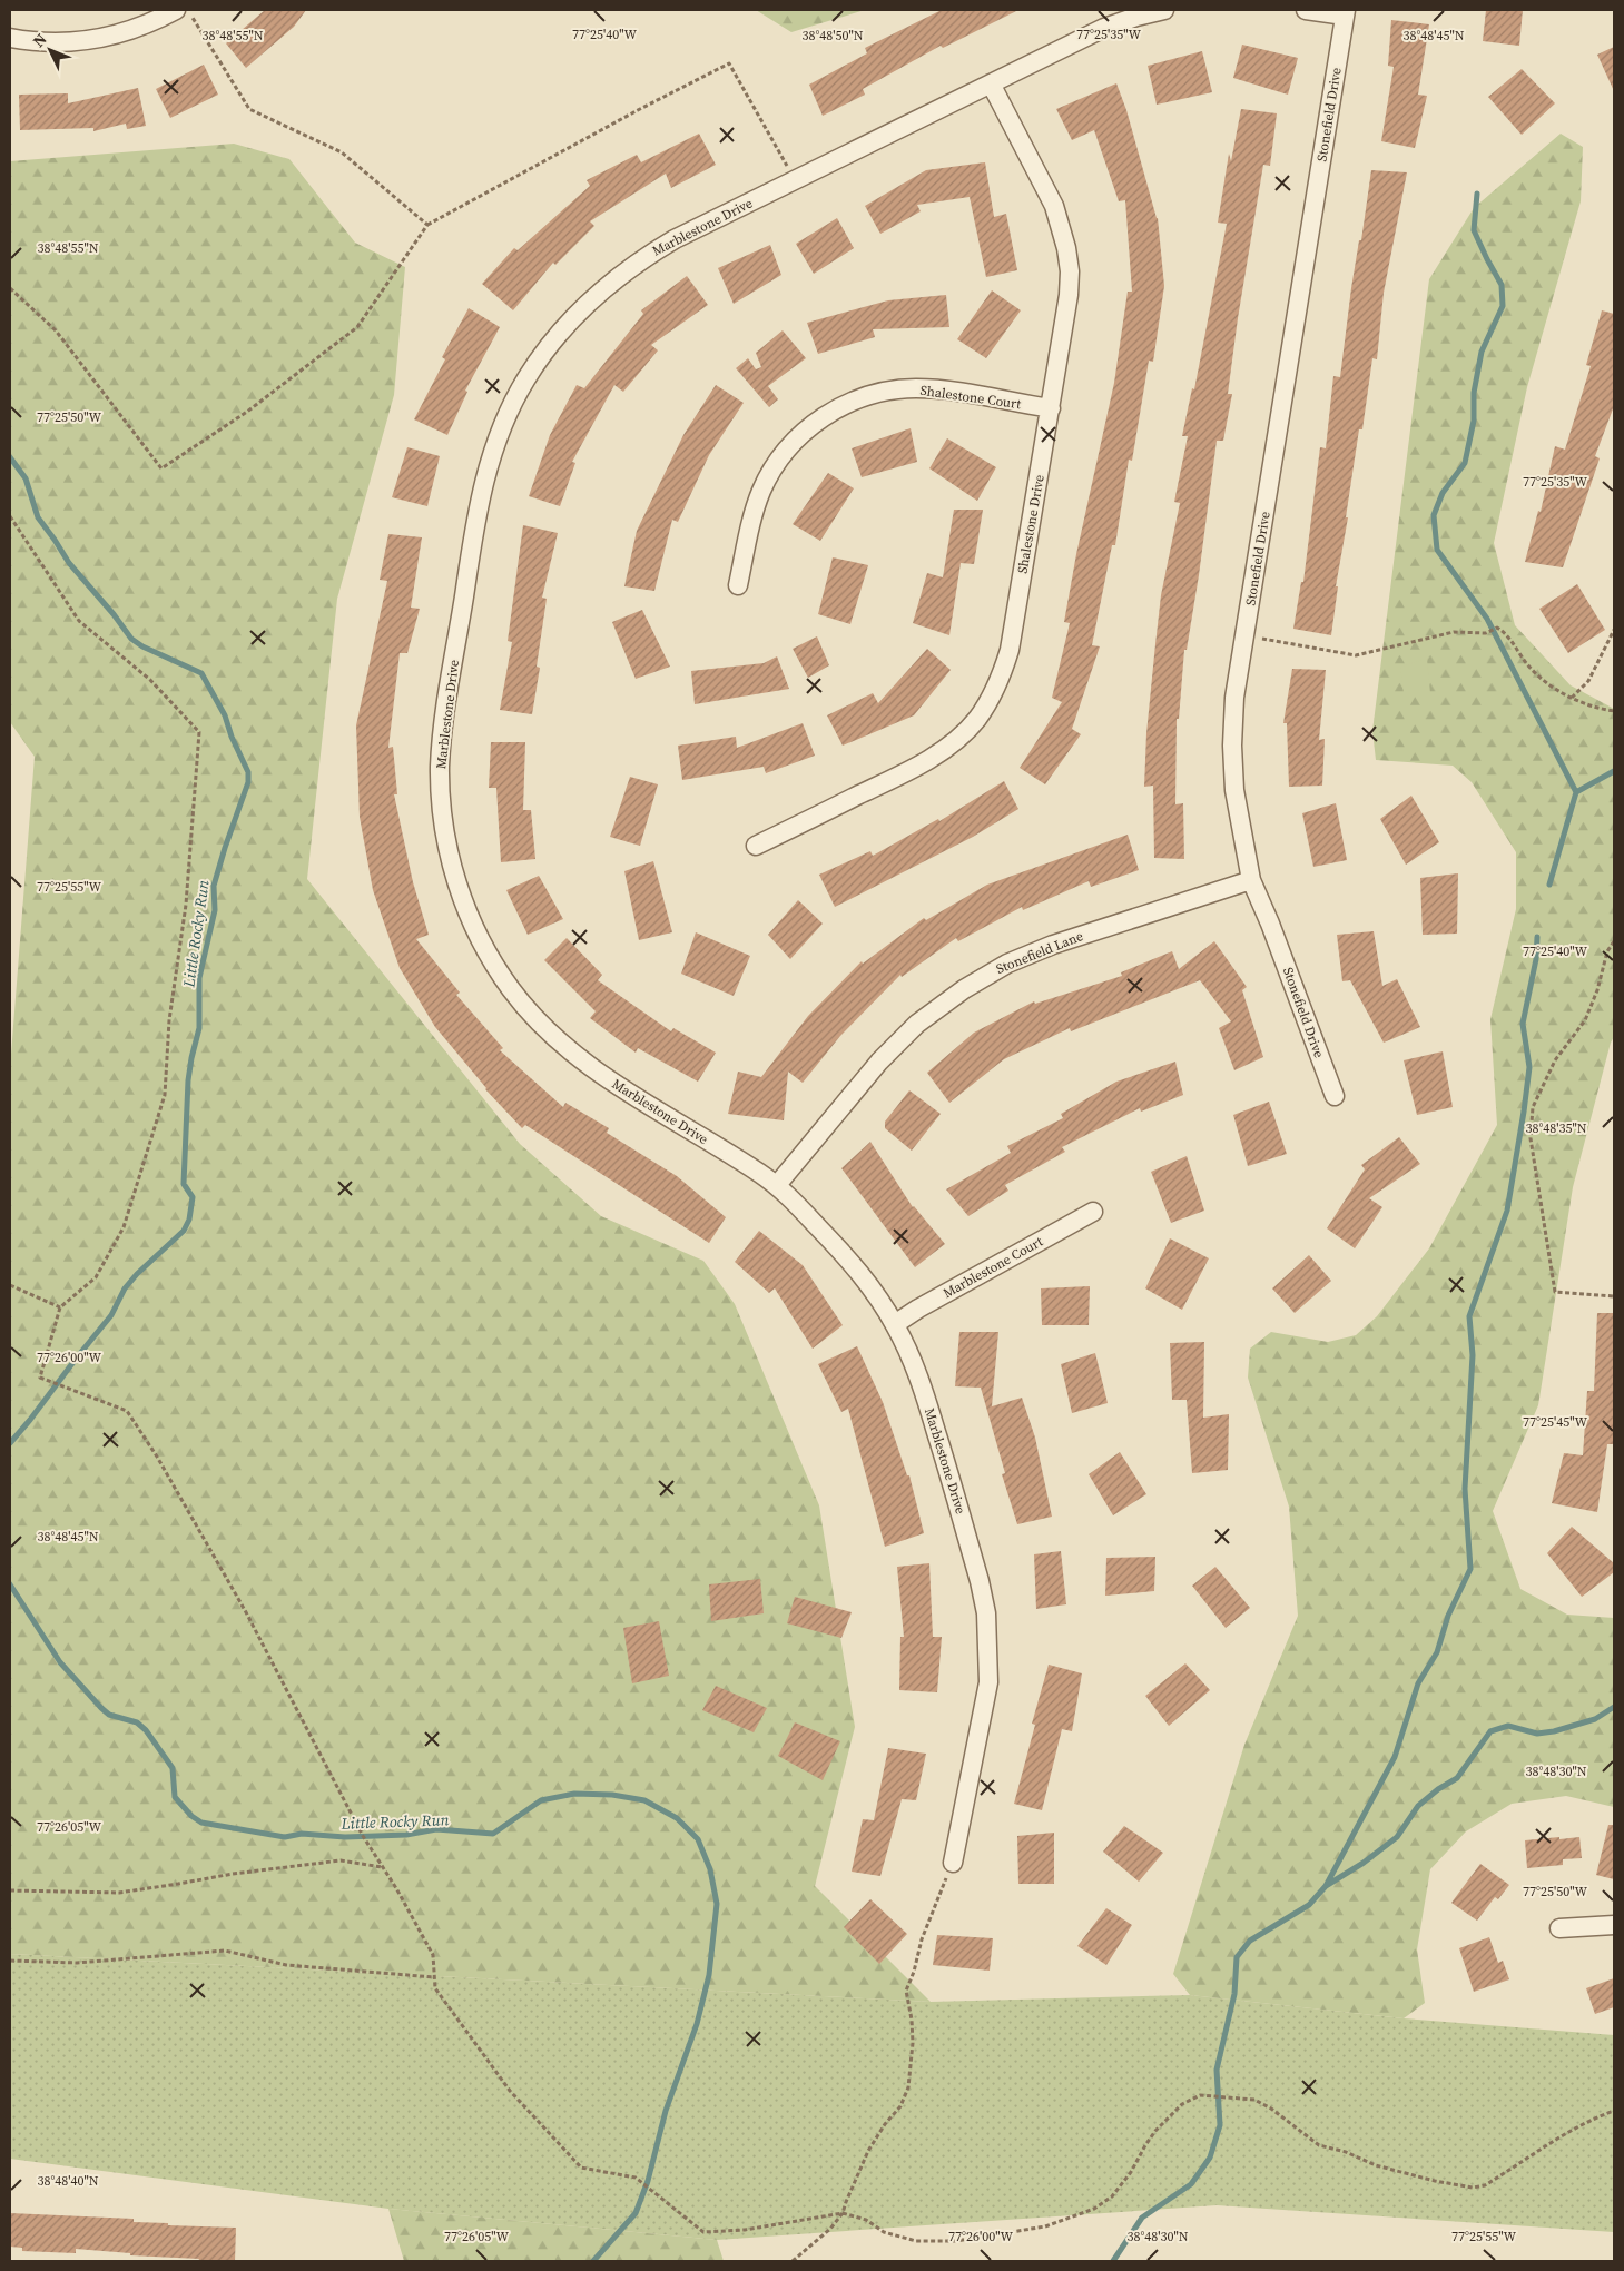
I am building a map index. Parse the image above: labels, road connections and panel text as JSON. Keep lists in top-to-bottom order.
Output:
{
  "streets": {
    "street": [
      "Stonefield Drive",
      "Marblestone Drive",
      "Shalestone Court",
      "Shalestone Drive",
      "Stonefield Lane",
      "Marblestone Court"
    ]
  },
  "crossings": [
    ["Stonefield Drive", "Stonefield Lane"],
    ["Marblestone Drive", "Shalestone Drive"],
    ["Marblestone Drive", "Stonefield Lane"],
    ["Marblestone Drive", "Marblestone Court"],
    ["Shalestone Court", "Shalestone Drive"]
  ],
  "water": ["Little Rocky Run"],
  "north": "top left",
  "coordinates": [
    "77°25'40\"W",
    "77°25'35\"W",
    "38°48'55\"N",
    "38°48'50\"N",
    "38°48'45\"N",
    "77°25'50\"W",
    "77°25'55\"W",
    "38°48'35\"N",
    "77°26'00\"W",
    "77°25'45\"W",
    "38°48'30\"N",
    "77°26'05\"W",
    "38°48'40\"N"
  ]
}
